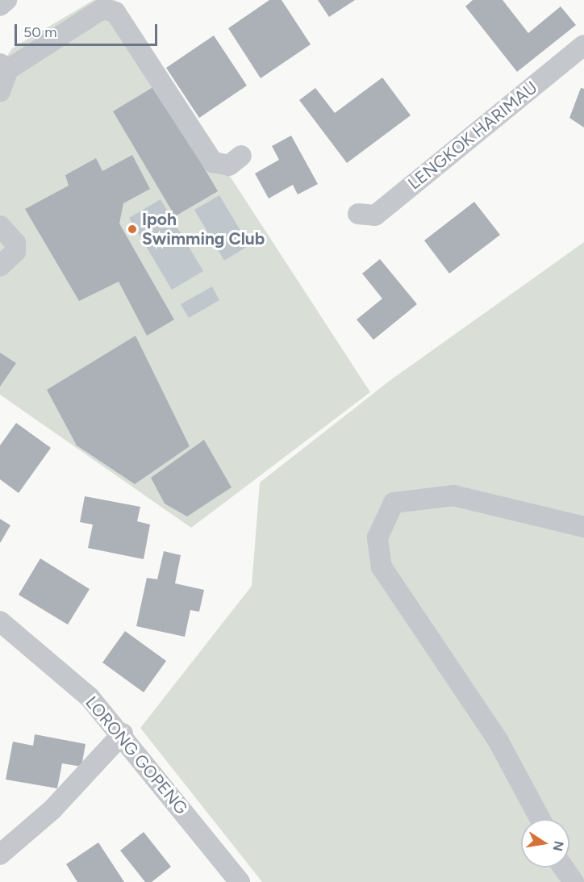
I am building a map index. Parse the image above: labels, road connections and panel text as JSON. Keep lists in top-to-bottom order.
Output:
{
  "streets": {
    "street": ["LENGKOK HARIMAU", "LORONG GOPENG"]
  },
  "places": ["Ipoh Swimming Club"],
  "scale_bar": "50 m",
  "north": "right"
}
